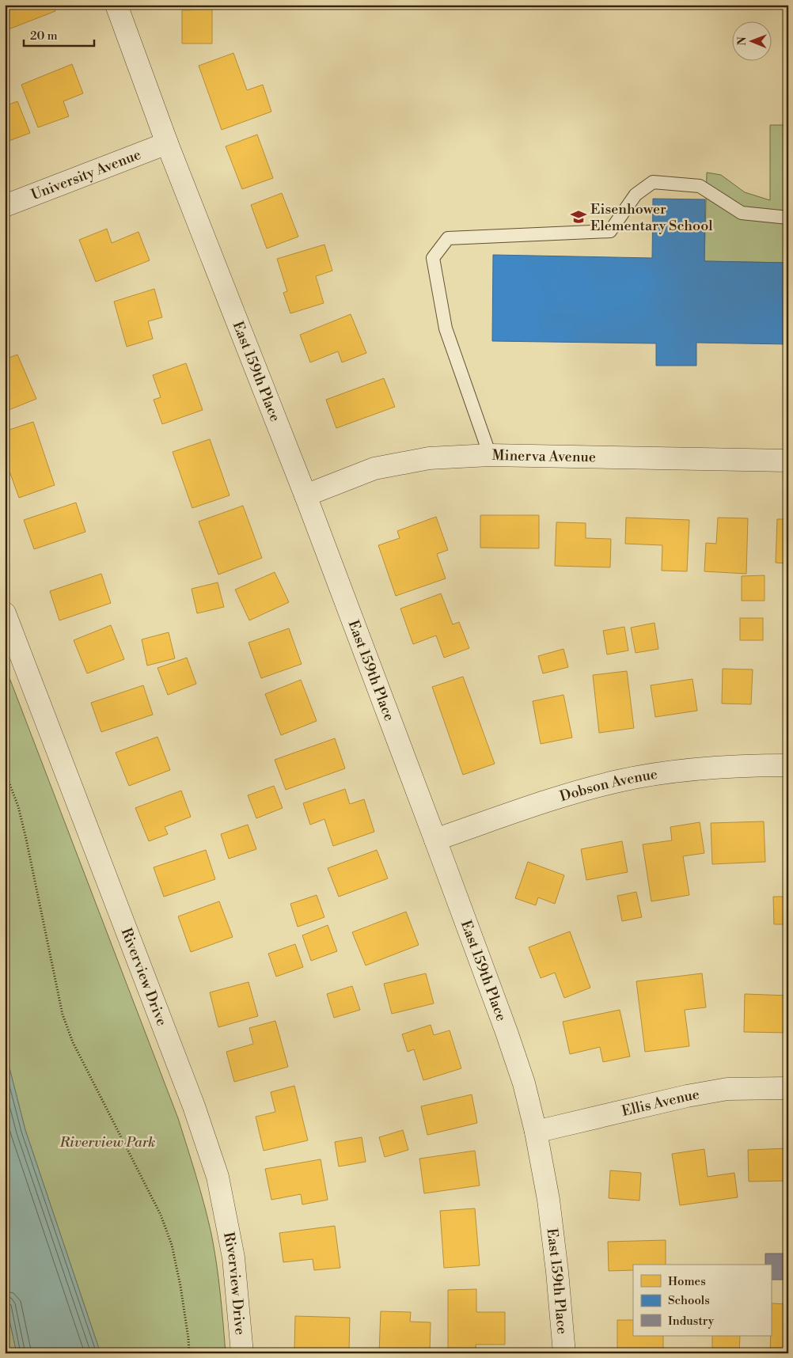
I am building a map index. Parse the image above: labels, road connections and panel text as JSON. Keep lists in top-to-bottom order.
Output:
{
  "streets": {
    "street": [
      "University Avenue",
      "East 159th Place",
      "Minerva Avenue",
      "Dobson Avenue",
      "Riverview Drive",
      "Ellis Avenue"
    ]
  },
  "crossings": [
    ["University Avenue", "East 159th Place"],
    ["East 159th Place", "Minerva Avenue"],
    ["East 159th Place", "Dobson Avenue"],
    ["East 159th Place", "Ellis Avenue"]
  ],
  "parks": ["Riverview Park"],
  "places": {
    "school or university": ["Eisenhower Elementary School"]
  },
  "legend": ["Homes", "Schools", "Industry"],
  "scale_bar": "20 m",
  "north": "left"
}
